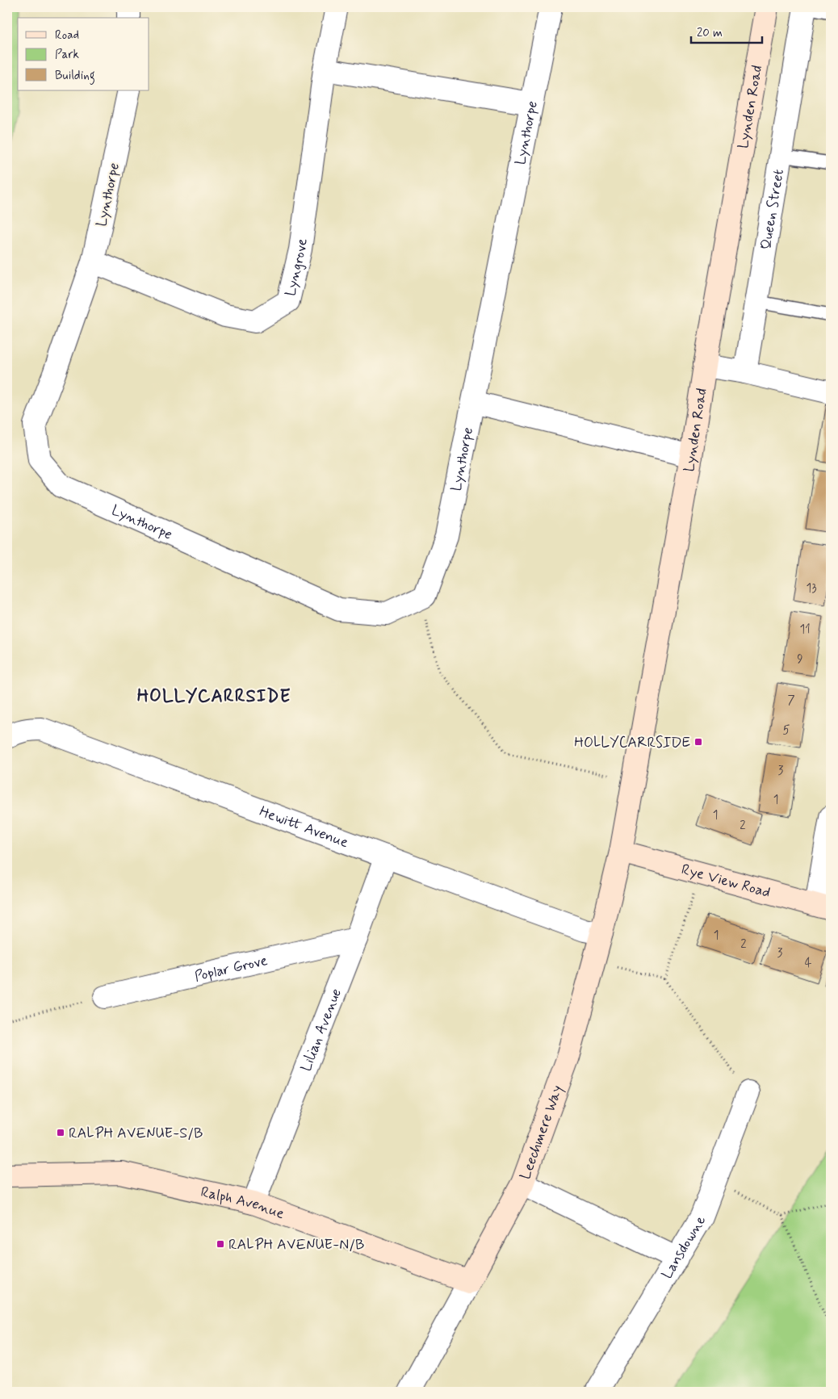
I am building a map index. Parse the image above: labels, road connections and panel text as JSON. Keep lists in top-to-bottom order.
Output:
{
  "streets": {
    "street": [
      "Lynden Road",
      "Lynthorpe",
      "Queen Street",
      "Lyngrove",
      "Hewitt Avenue",
      "Rye View Road",
      "Poplar Grove",
      "Lilian Avenue",
      "Leechmere Way",
      "Ralph Avenue",
      "Lansdowne"
    ]
  },
  "crossings": [
    ["Lynden Road", "Rye View Road"],
    ["Lynden Road", "Leechmere Way"],
    ["Lynthorpe", "Lyngrove"],
    ["Hewitt Avenue", "Lilian Avenue"],
    ["Hewitt Avenue", "Leechmere Way"],
    ["Rye View Road", "Leechmere Way"],
    ["Poplar Grove", "Lilian Avenue"],
    ["Lilian Avenue", "Ralph Avenue"],
    ["Leechmere Way", "Ralph Avenue"]
  ],
  "districts": ["HOLLYCARRSIDE"],
  "places": {
    "transit": ["HOLLYCARRSIDE", "RALPH AVENUE-S/B", "RALPH AVENUE-N/B"]
  },
  "house_numbers": [
    "13",
    "11",
    "9",
    "7",
    "5",
    "3",
    "1",
    "1",
    "2",
    "1",
    "2",
    "3",
    "4"
  ],
  "legend": ["Road", "Park", "Building"],
  "scale_bar": "20 m"
}
